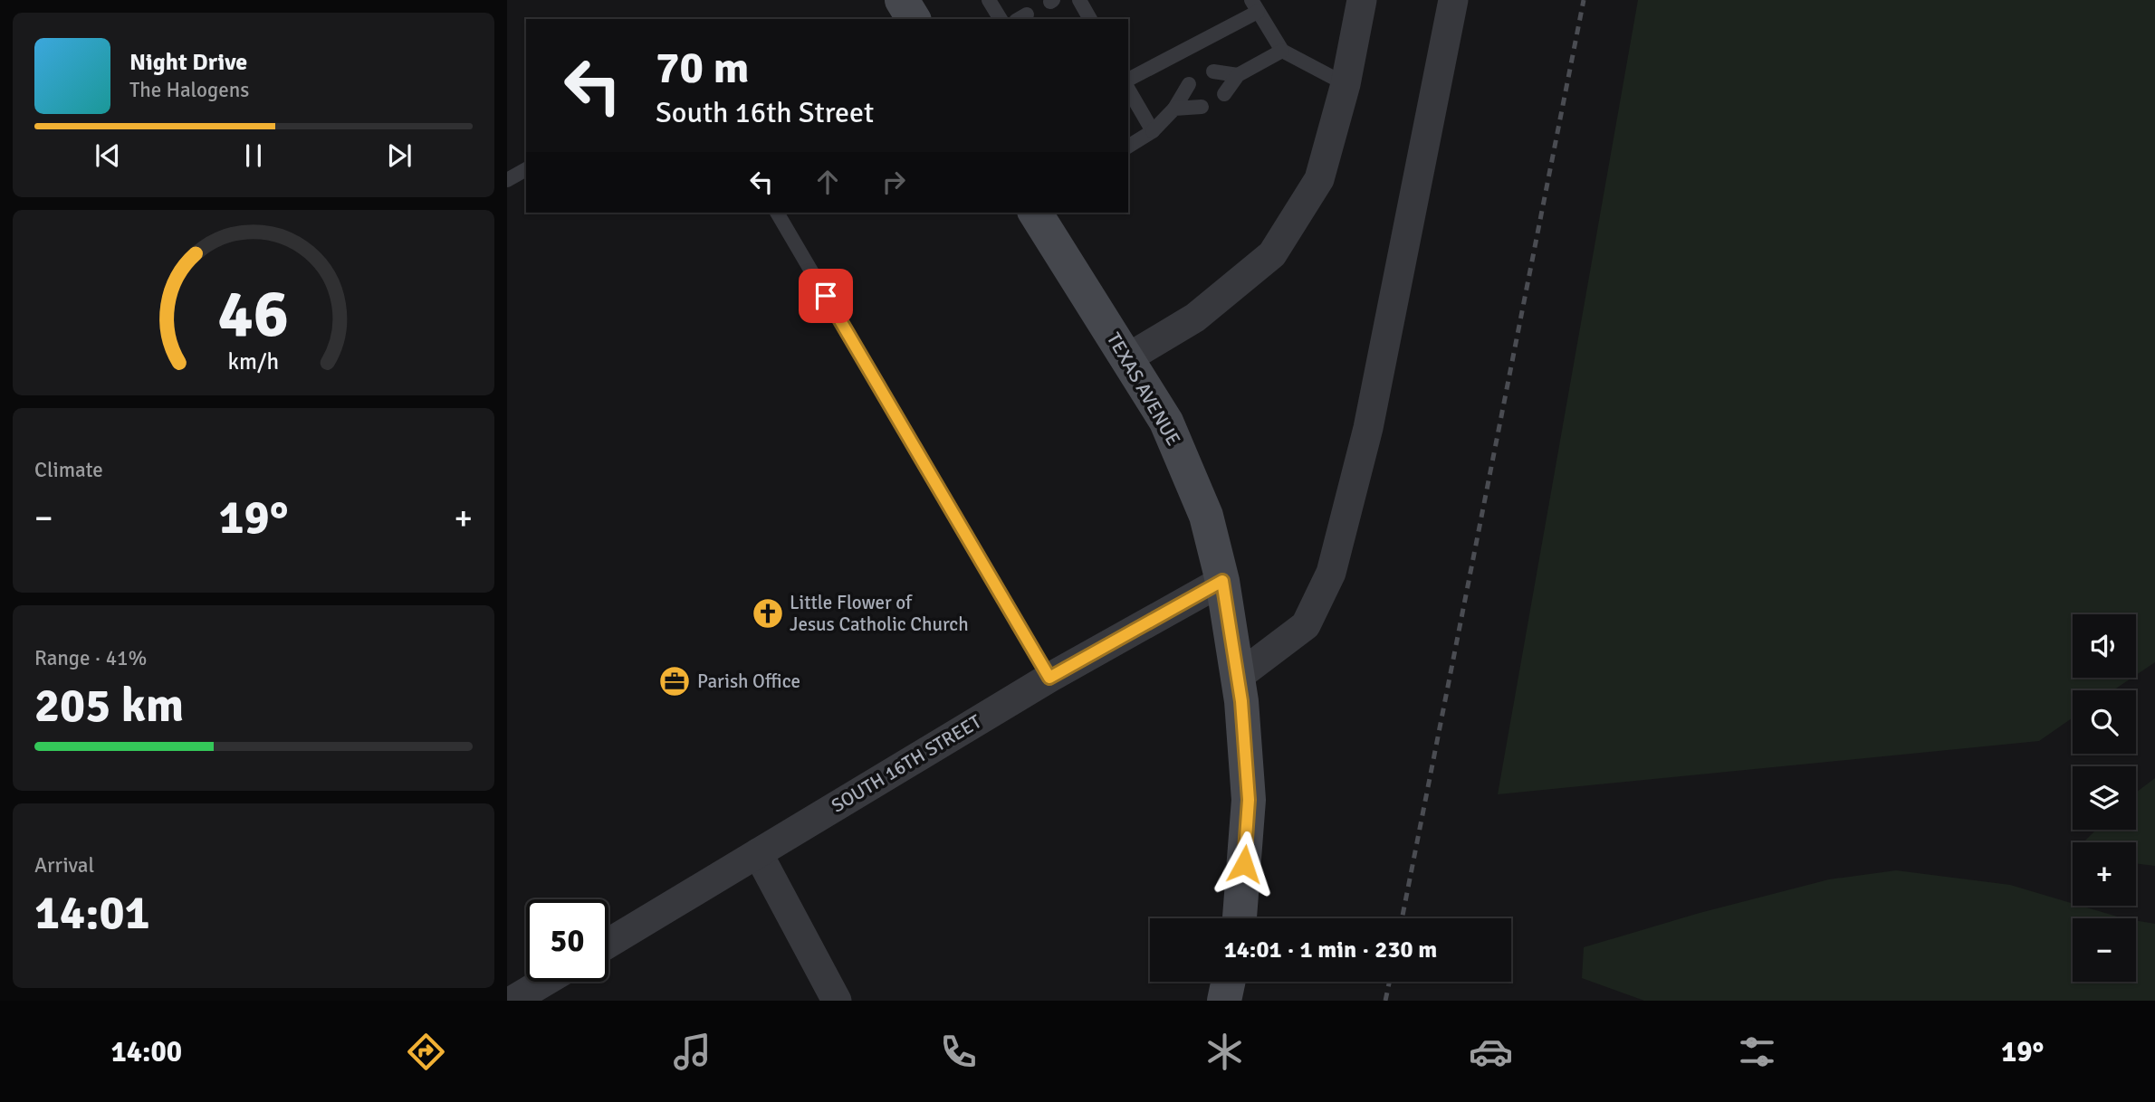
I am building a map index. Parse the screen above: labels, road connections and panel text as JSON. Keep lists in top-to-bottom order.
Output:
{
  "streets": {
    "main road": ["TEXAS AVENUE"],
    "street": ["SOUTH 16TH STREET"]
  },
  "crossings": [
    ["TEXAS AVENUE", "SOUTH 16TH STREET"]
  ],
  "places": {
    "church": ["Little Flower of Jesus Catholic Church"],
    "office": ["Parish Office"]
  },
  "page": {
    "turn": ["70 m", "South 16th Street"],
    "song": ["Night Drive", "The Halogens"],
    "tile": [
      "Climate",
      ["Range · 41%", "205 km"],
      ["Arrival", "14:01"]
    ],
    "heat": ["−", "19°", "+"],
    "map_buttons": ["+", "−"],
    "limit": "50",
    "trip": "14:01 · 1 min · 230 m",
    "tabs": ["14:00", "19°"],
    "gauge": ["46", "km/h"]
  }
}
